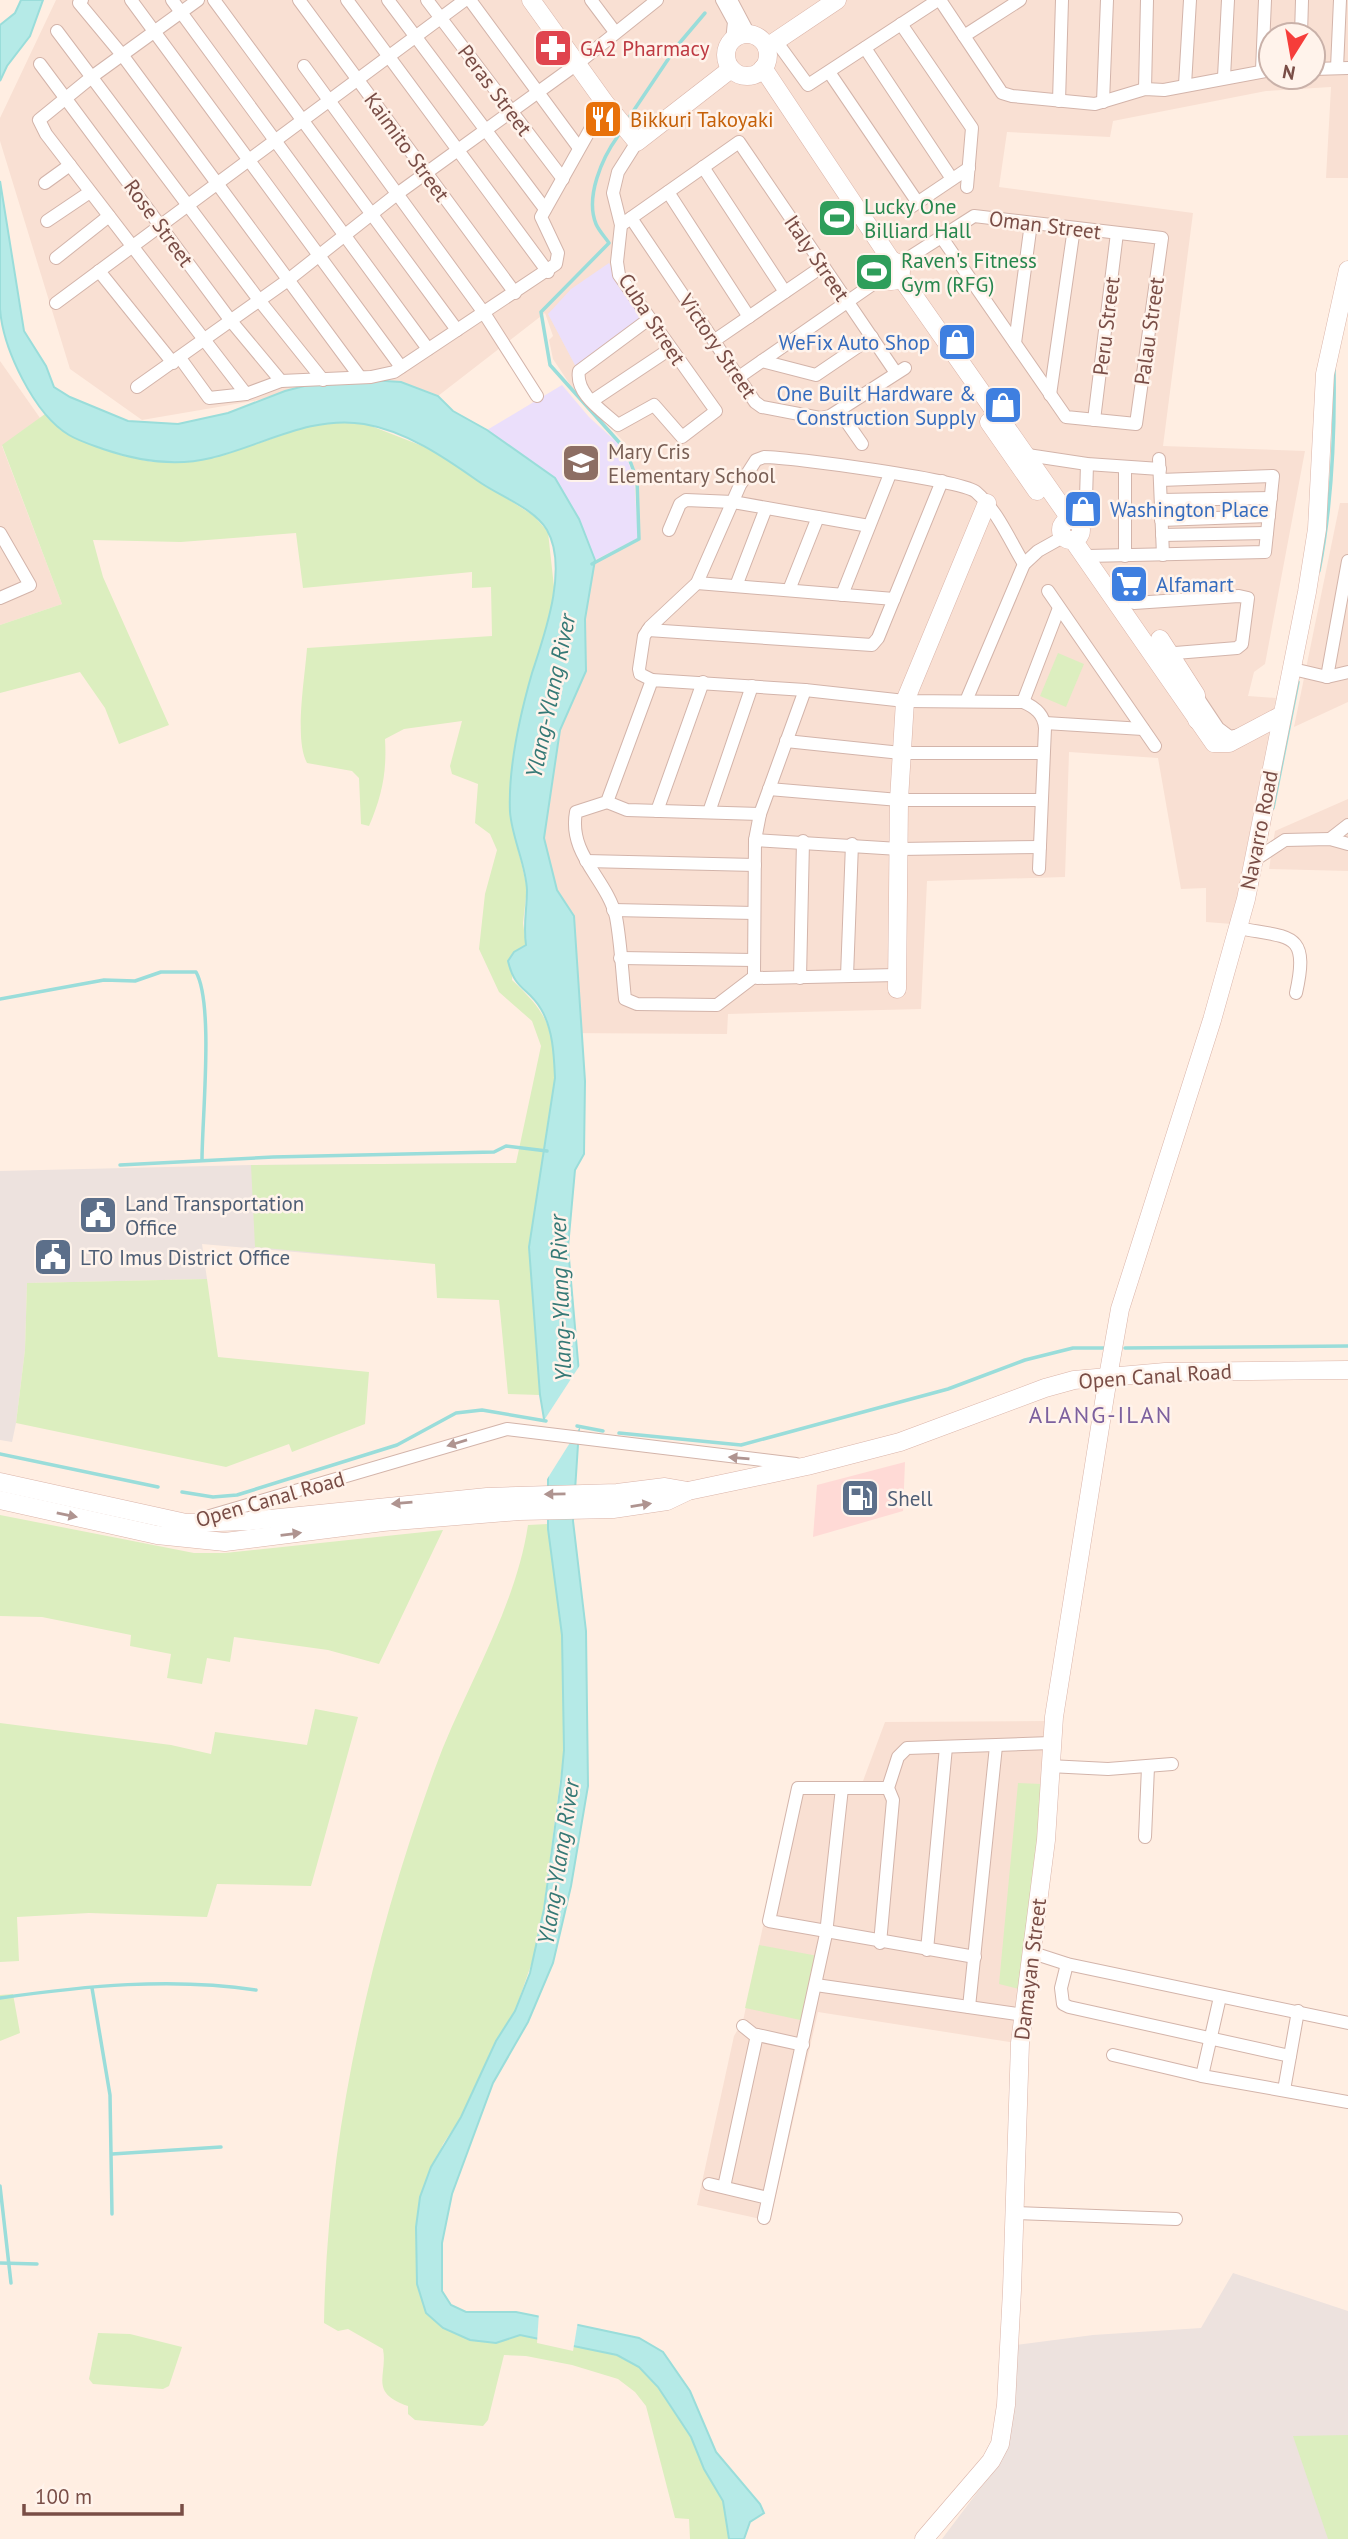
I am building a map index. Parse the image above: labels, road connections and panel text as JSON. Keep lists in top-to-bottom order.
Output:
{
  "streets": {
    "street": [
      "Peras Street",
      "Kaimito Street",
      "Rose Street",
      "Oman Street",
      "Italy Street",
      "Cuba Street",
      "Peru Street",
      "Palau Street",
      "Victory Street",
      "Navarro Road",
      "Open Canal Road",
      "Damayan Street"
    ]
  },
  "crossings": [
    ["Oman Street", "Italy Street"],
    ["Oman Street", "Peru Street"],
    ["Oman Street", "Palau Street"],
    ["Oman Street", "Victory Street"],
    ["Italy Street", "Victory Street"],
    ["Cuba Street", "Victory Street"],
    ["Peru Street", "Palau Street"],
    ["Navarro Road", "Open Canal Road"],
    ["Navarro Road", "Damayan Street"],
    ["Open Canal Road", "Damayan Street"]
  ],
  "districts": ["ALANG-ILAN"],
  "water": ["Ylang-Ylang River"],
  "places": {
    "pharmacy": ["GA2 Pharmacy"],
    "restaurant": ["Bikkuri Takoyaki"],
    "sports": ["Lucky One Billiard Hall", "Raven's Fitness Gym (RFG)"],
    "shop": ["WeFix Auto Shop", "One Built Hardware & Construction Supply", "Washington Place"],
    "school or university": ["Mary Cris Elementary School"],
    "supermarket": ["Alfamart"],
    "public building": ["Land Transportation Office", "LTO Imus District Office"],
    "fuel station": ["Shell"]
  },
  "scale_bar": "100 m",
  "north": "bottom"
}
